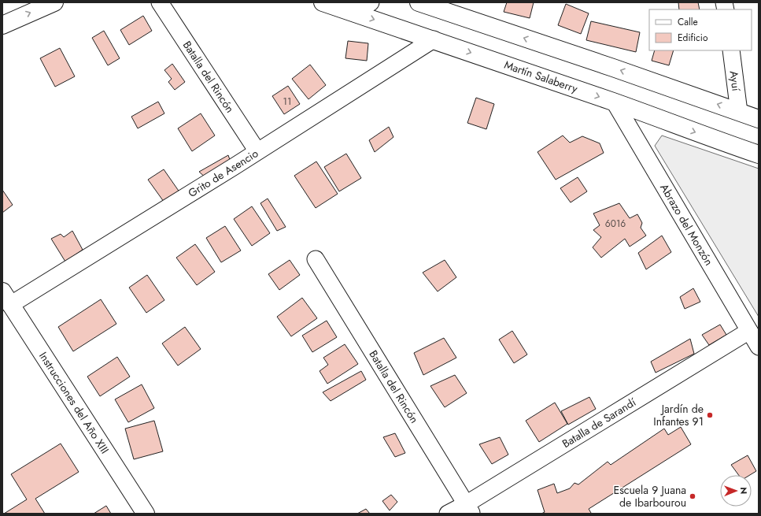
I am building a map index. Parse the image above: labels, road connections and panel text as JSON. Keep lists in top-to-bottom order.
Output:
{
  "streets": {
    "street": [
      "Martín Salaberry",
      "Batalla del Rincón",
      "Ayuí",
      "Grito de Asencio",
      "Abrazo del Monzón",
      "Instrucciones del Año XIII",
      "Batalla de Sarandí"
    ]
  },
  "crossings": [
    ["Martín Salaberry", "Grito de Asencio"],
    ["Martín Salaberry", "Abrazo del Monzón"],
    ["Batalla del Rincón", "Grito de Asencio"],
    ["Batalla del Rincón", "Batalla de Sarandí"],
    ["Grito de Asencio", "Instrucciones del Año XIII"],
    ["Abrazo del Monzón", "Batalla de Sarandí"]
  ],
  "places": ["Jardín de Infantes 91", "Escuela 9 Juana de Ibarbourou"],
  "house_numbers": ["11", "6016"],
  "legend": ["Calle", "Edificio"],
  "north": "right"
}
